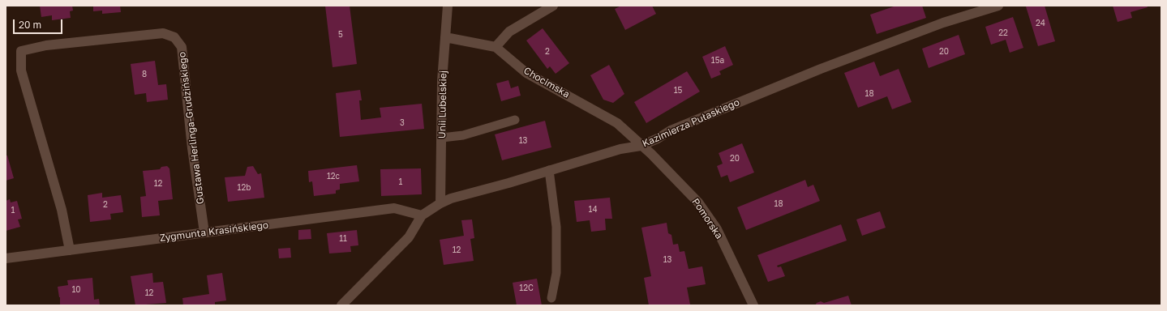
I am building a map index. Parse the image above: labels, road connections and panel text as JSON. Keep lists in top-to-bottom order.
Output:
{
  "streets": {
    "street": [
      "Chocimska",
      "Unii Lubelskiej",
      "Kazimierza Pułaskiego",
      "Gustawa Herlinga-Grudzińskiego",
      "Pomorska",
      "Zygmunta Krasińskiego"
    ]
  },
  "crossings": [
    ["Chocimska", "Unii Lubelskiej"],
    ["Chocimska", "Kazimierza Pułaskiego"],
    ["Chocimska", "Pomorska"],
    ["Unii Lubelskiej", "Kazimierza Pułaskiego"],
    ["Kazimierza Pułaskiego", "Pomorska"],
    ["Kazimierza Pułaskiego", "Zygmunta Krasińskiego"],
    ["Gustawa Herlinga-Grudzińskiego", "Zygmunta Krasińskiego"]
  ],
  "house_numbers": [
    "24",
    "22",
    "5",
    "2",
    "20",
    "15a",
    "8",
    "15",
    "18",
    "3",
    "13",
    "20",
    "12c",
    "1",
    "12",
    "12b",
    "18",
    "2",
    "14",
    "1",
    "11",
    "12",
    "13",
    "12C",
    "10",
    "12"
  ],
  "scale_bar": "20 m"
}
